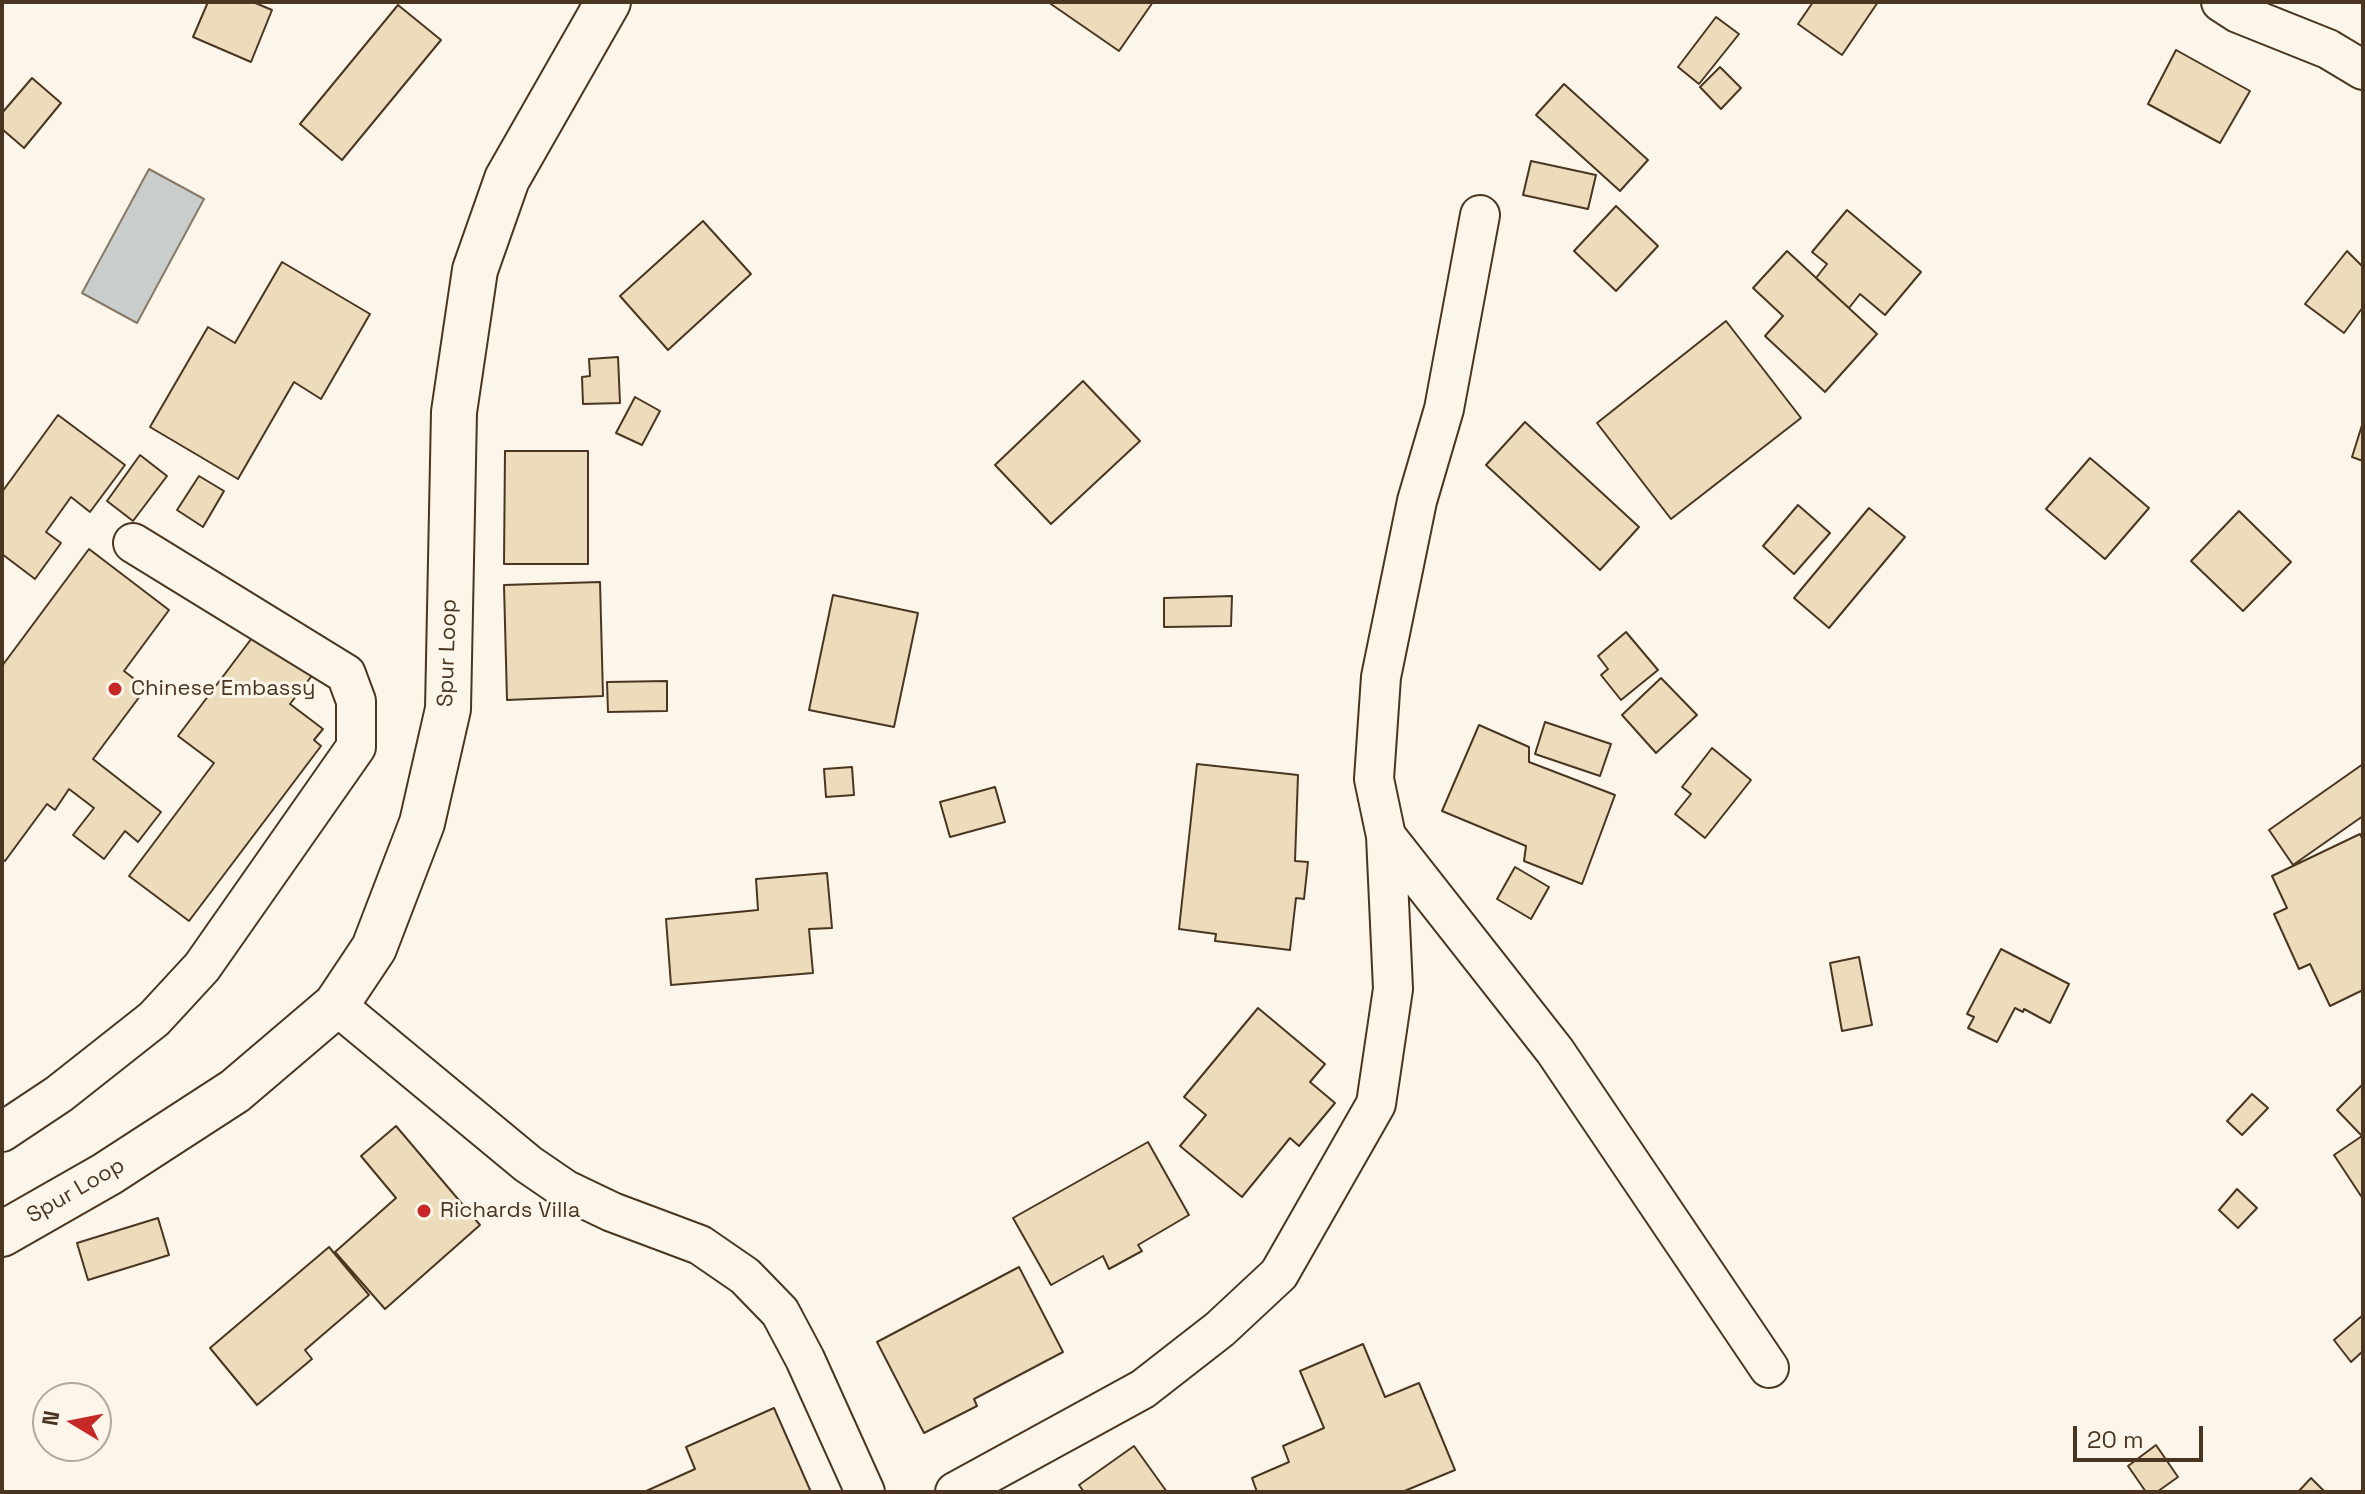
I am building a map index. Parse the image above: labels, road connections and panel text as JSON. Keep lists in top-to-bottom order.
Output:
{
  "streets": {
    "street": ["Spur Loop"]
  },
  "places": ["Chinese Embassy", "Richards Villa"],
  "scale_bar": "20 m",
  "north": "left"
}
